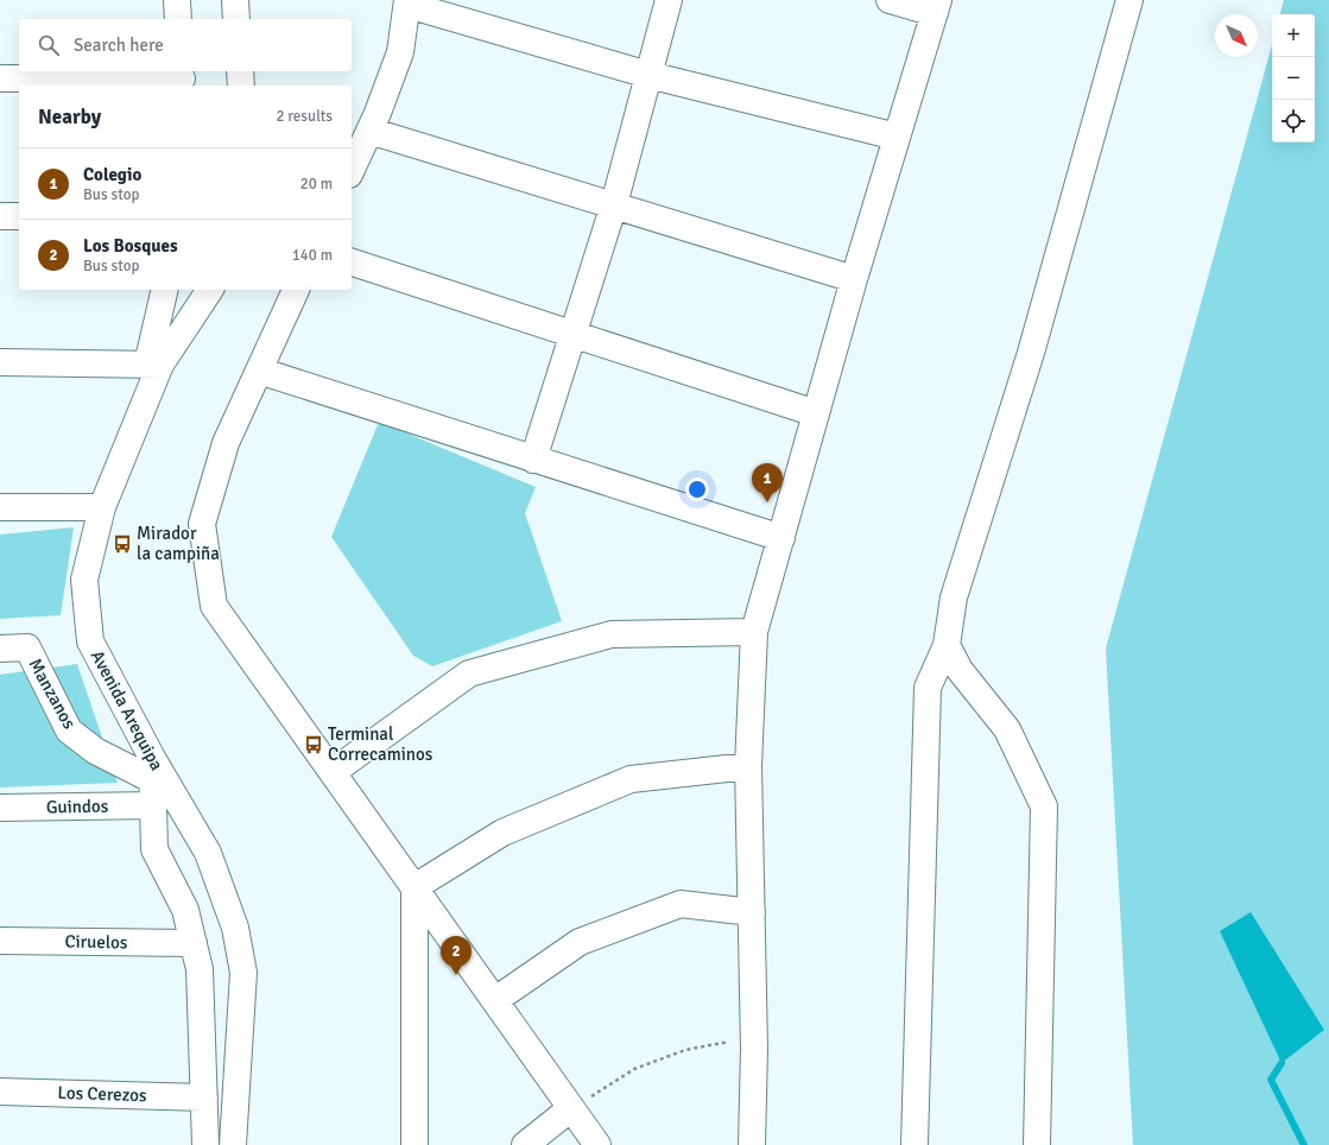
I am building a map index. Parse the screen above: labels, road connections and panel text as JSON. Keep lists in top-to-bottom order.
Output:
{
  "streets": {
    "street": [
      "Manzanos",
      "Avenida Arequipa",
      "Guindos",
      "Ciruelos",
      "Los Cerezos"
    ]
  },
  "crossings": [
    ["Manzanos", "Avenida Arequipa"],
    ["Manzanos", "Guindos"],
    ["Avenida Arequipa", "Guindos"]
  ],
  "places": {
    "bus stop": ["Mirador la campiña", "Terminal Correcaminos"]
  },
  "north": "bottom right",
  "page": {
    "map_buttons": ["+", "−"],
    "search": "Search here",
    "heading": ["Nearby", "2 results"],
    "list": [
      {
        "mark": "1",
        "name": "Colegio",
        "note": "Bus stop",
        "value": "20 m"
      },
      {
        "mark": "2",
        "name": "Los Bosques",
        "note": "Bus stop",
        "value": "140 m"
      }
    ],
    "pins": ["1", "2"]
  }
}
